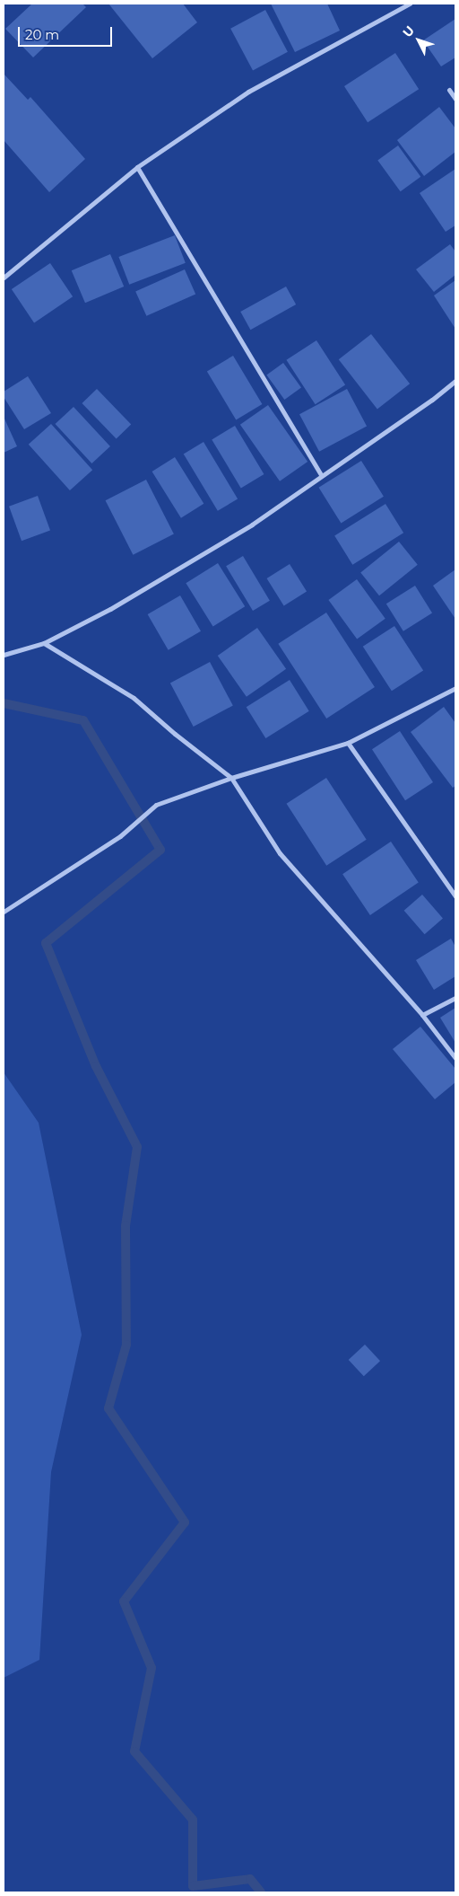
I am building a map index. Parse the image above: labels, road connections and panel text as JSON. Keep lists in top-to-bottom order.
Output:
{
  "scale_bar": "20 m",
  "north": "top left"
}
